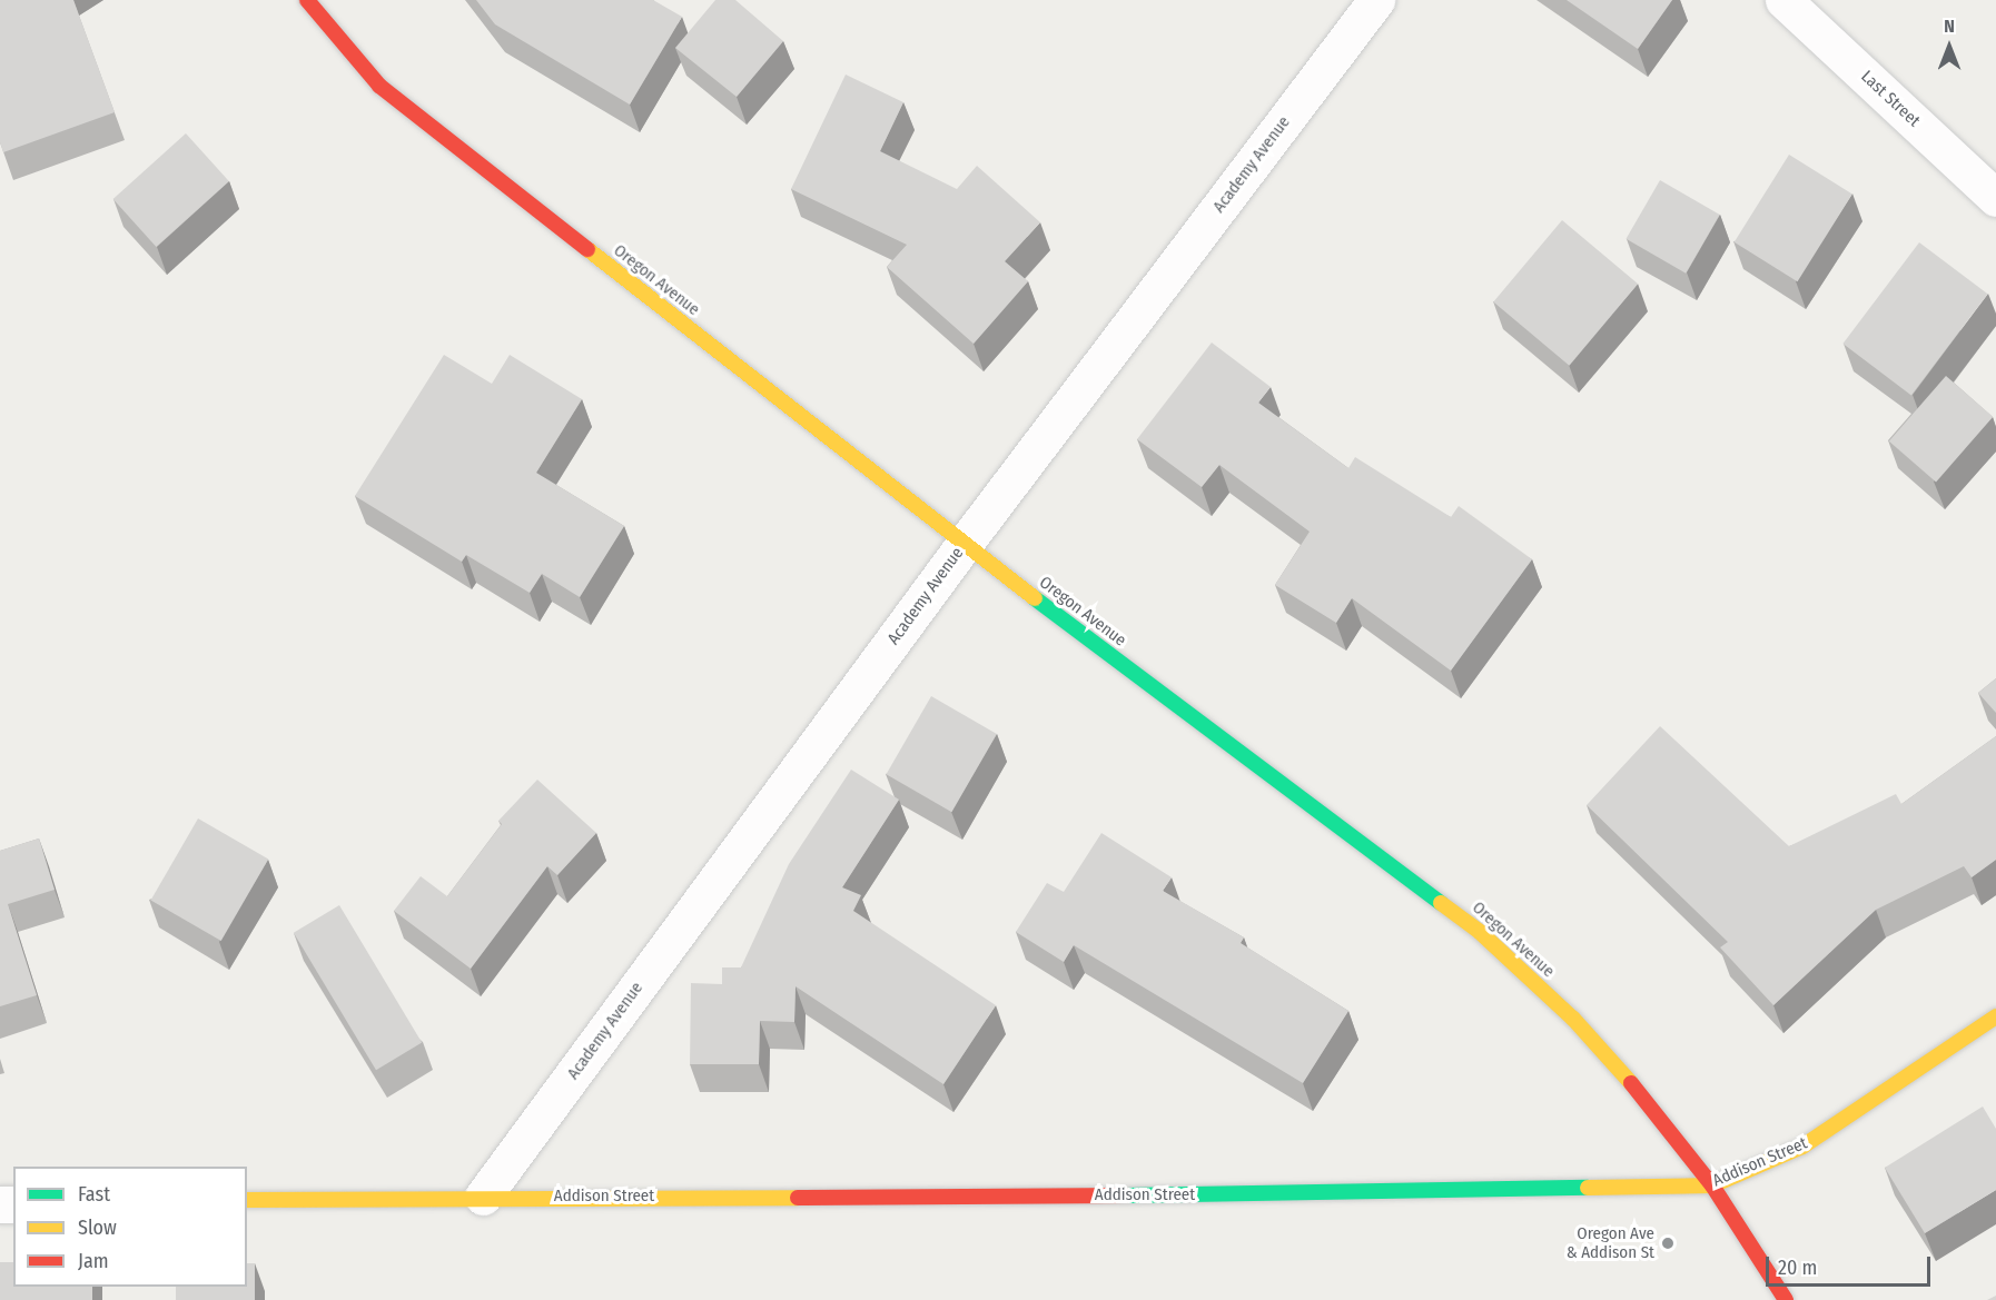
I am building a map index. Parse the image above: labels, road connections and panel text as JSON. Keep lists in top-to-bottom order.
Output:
{
  "streets": {
    "main road": ["Oregon Avenue", "Addison Street"],
    "street": ["Last Street", "Academy Avenue"]
  },
  "crossings": [
    ["Academy Avenue", "Oregon Avenue"],
    ["Academy Avenue", "Addison Street"],
    ["Oregon Avenue", "Addison Street"]
  ],
  "places": ["Oregon Ave & Addison St"],
  "legend": ["Fast", "Slow", "Jam"],
  "scale_bar": "20 m",
  "north": "top"
}
